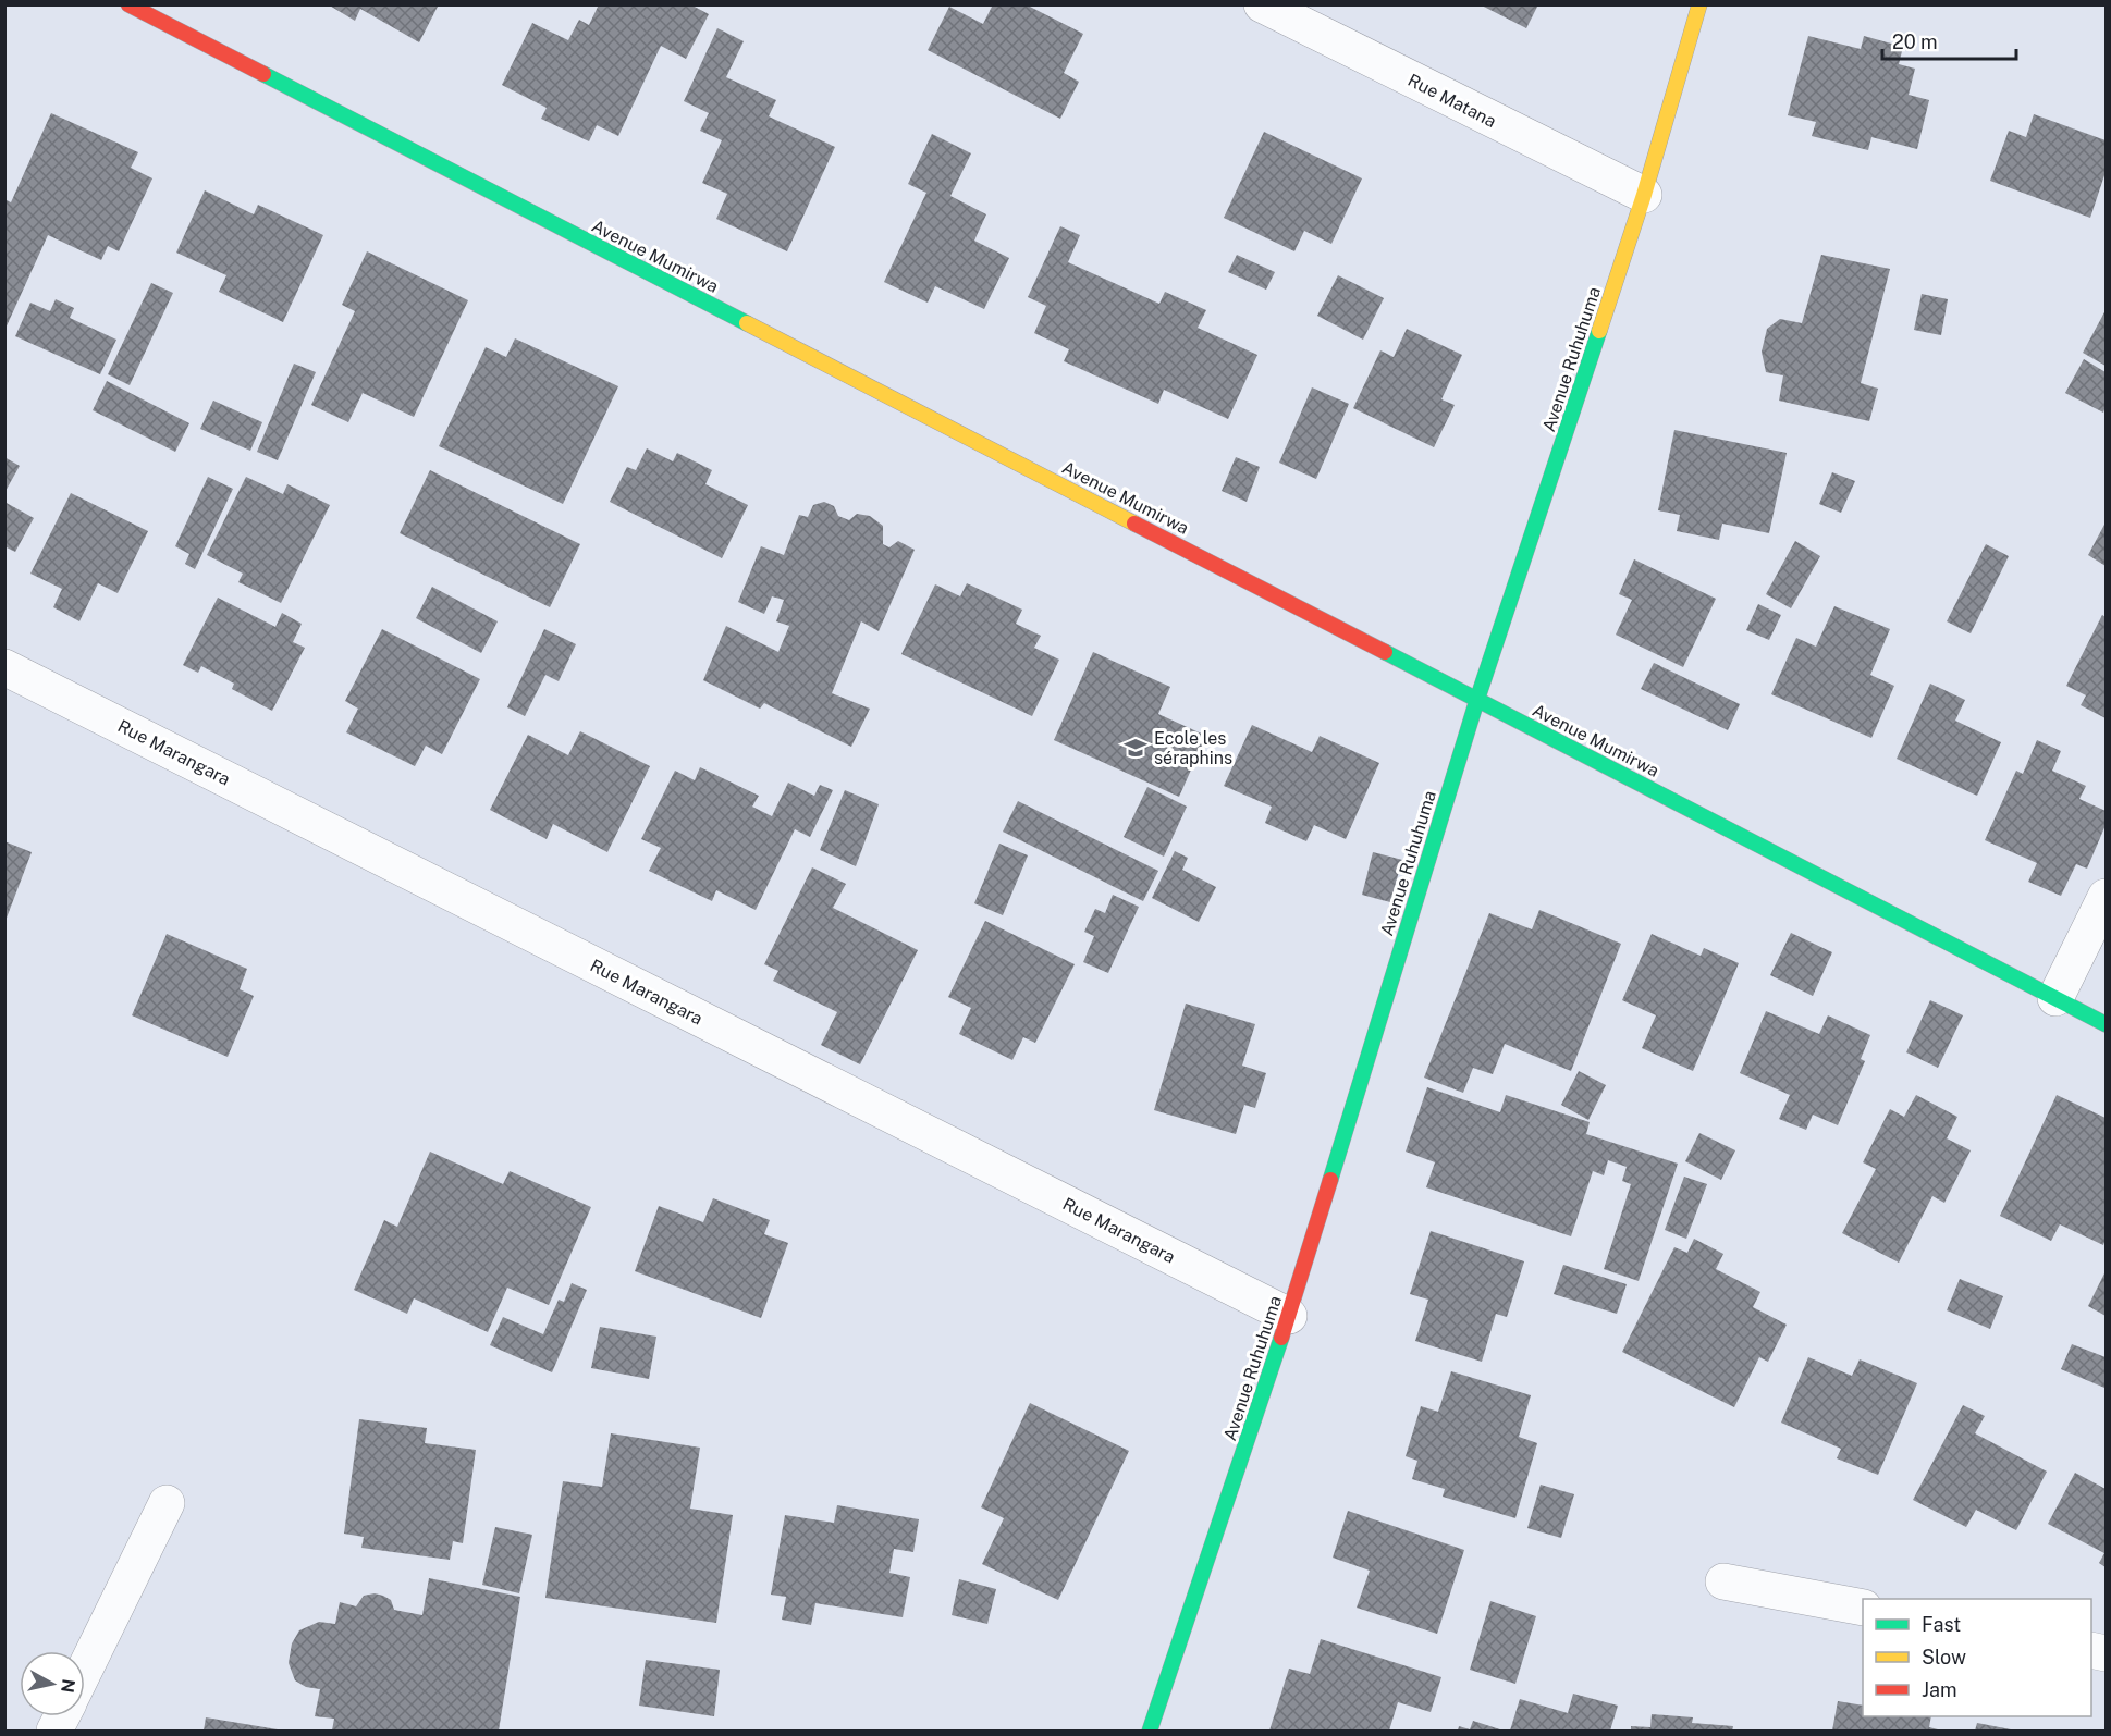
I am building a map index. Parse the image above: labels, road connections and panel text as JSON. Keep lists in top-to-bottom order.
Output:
{
  "streets": {
    "street": [
      "Rue Matana",
      "Avenue Mumirwa",
      "Avenue Ruhuhuma",
      "Rue Marangara"
    ]
  },
  "crossings": [
    ["Rue Matana", "Avenue Ruhuhuma"],
    ["Avenue Mumirwa", "Avenue Ruhuhuma"],
    ["Avenue Ruhuhuma", "Rue Marangara"]
  ],
  "places": {
    "school or university": ["Ecole les séraphins"]
  },
  "legend": ["Fast", "Slow", "Jam"],
  "scale_bar": "20 m",
  "north": "right"
}
